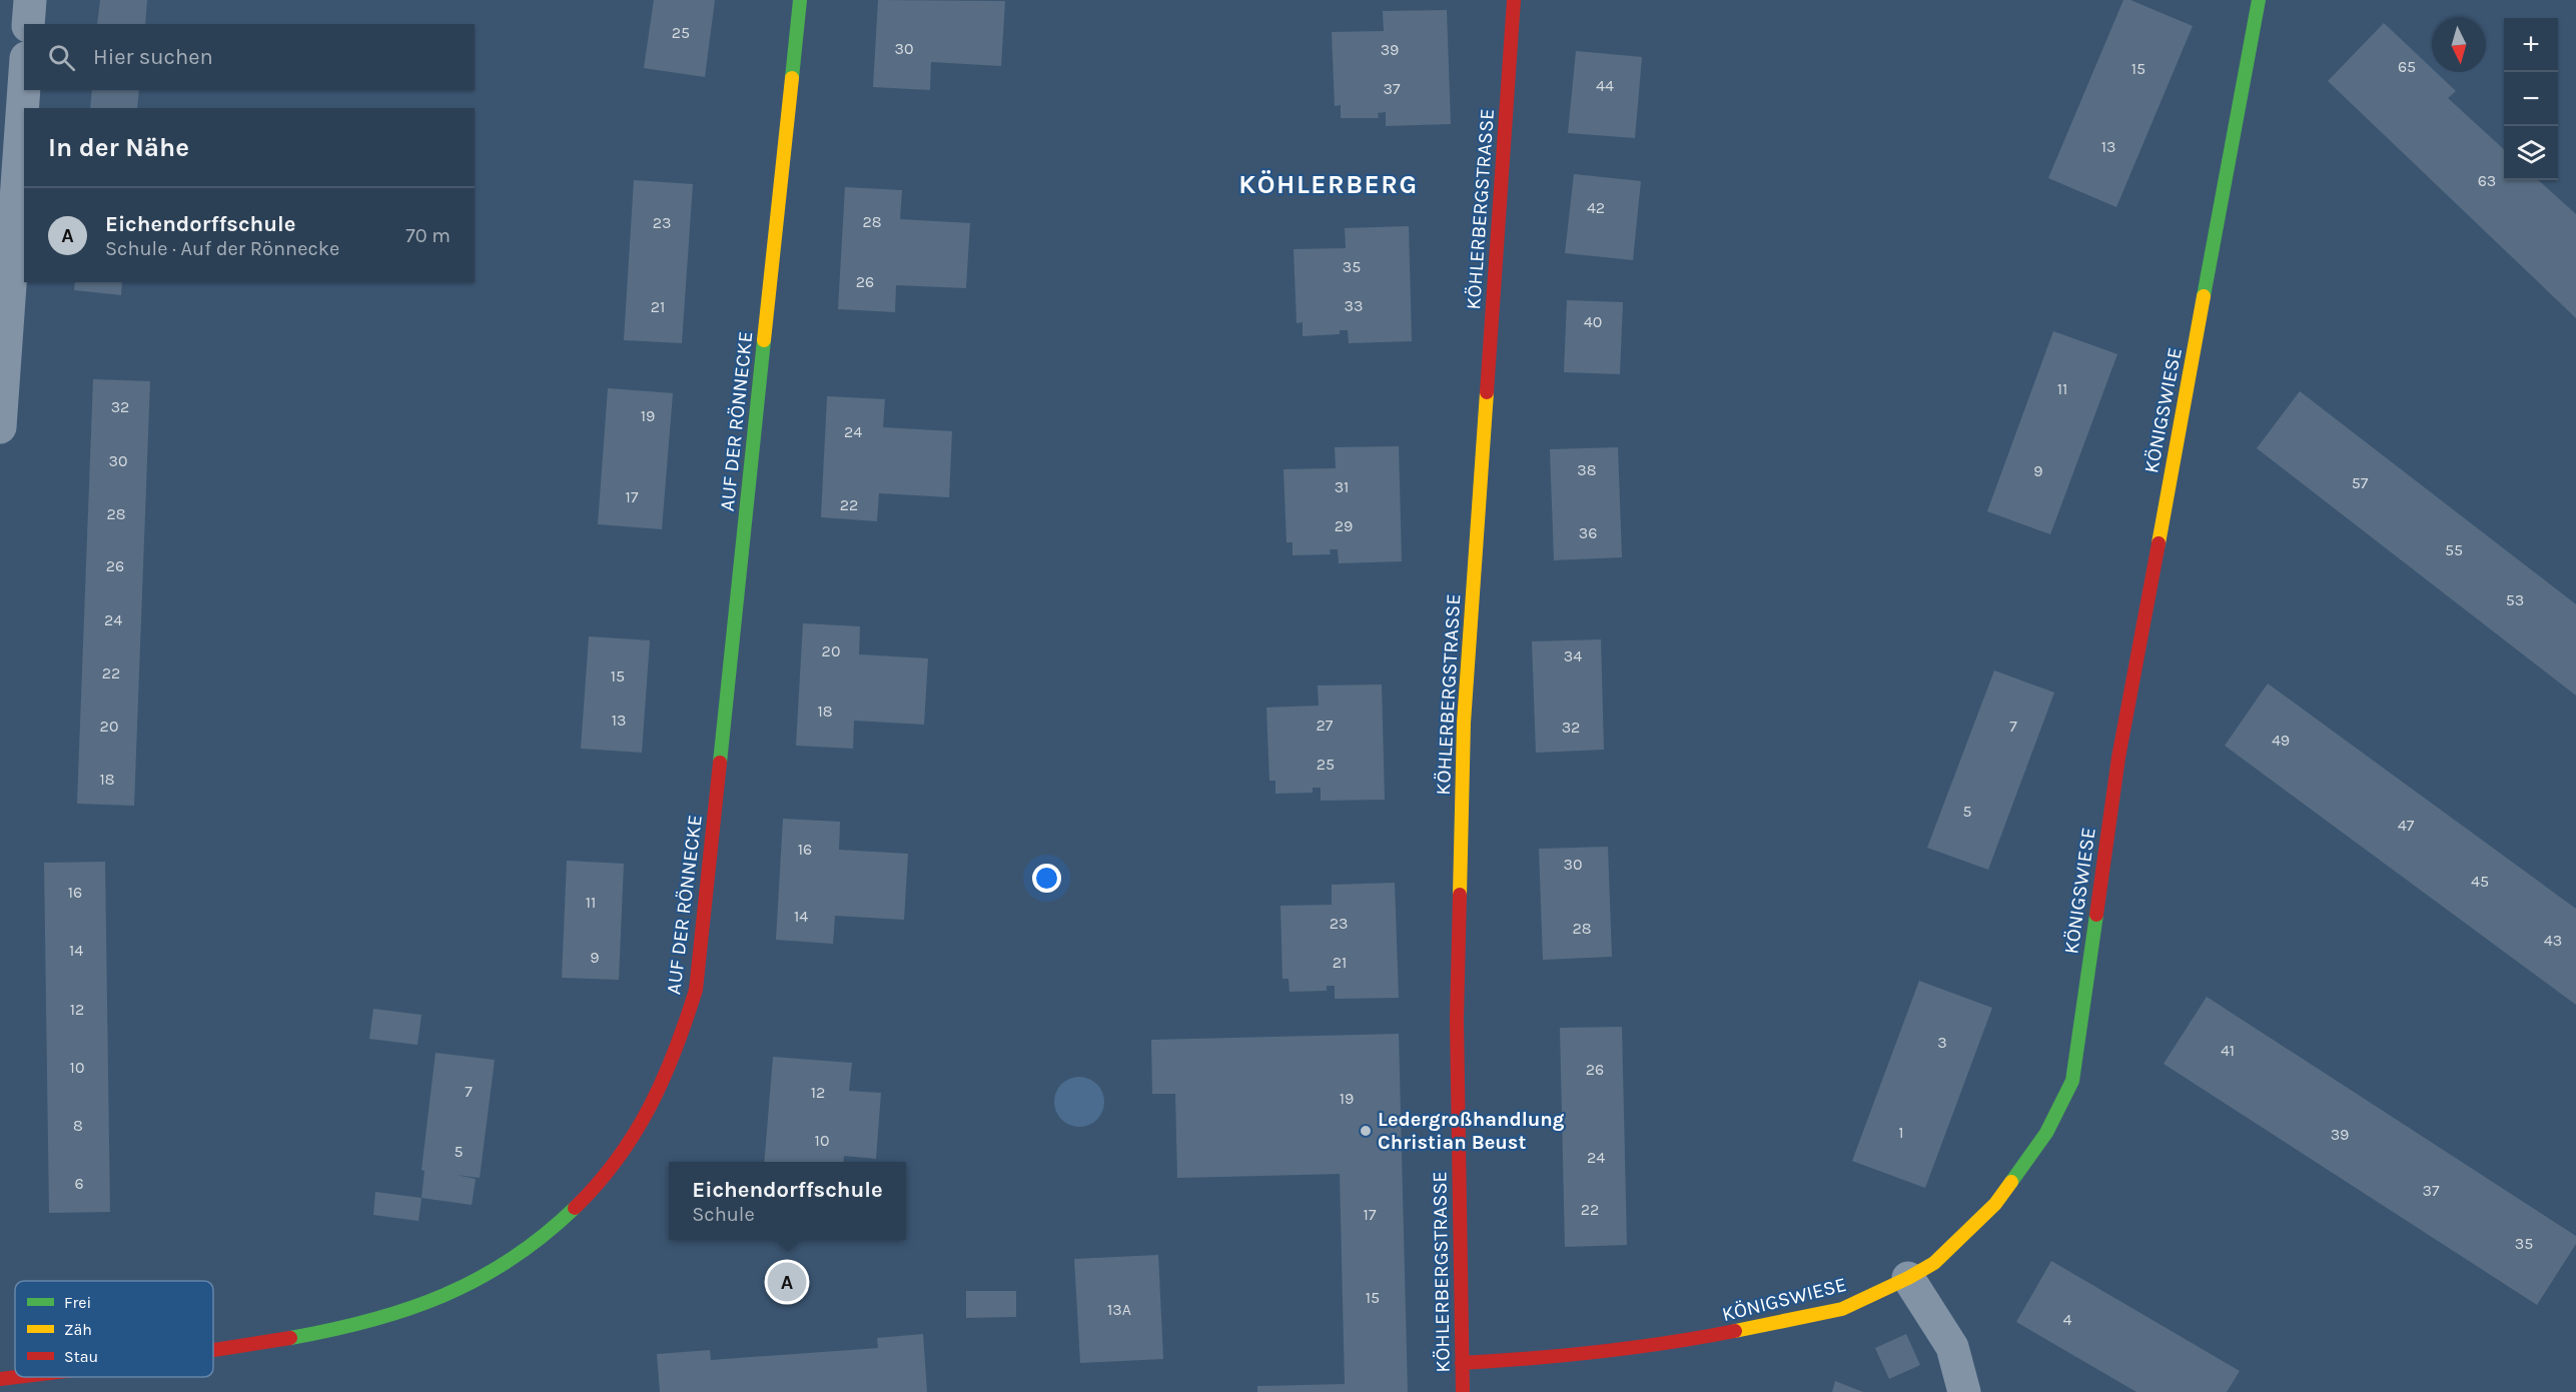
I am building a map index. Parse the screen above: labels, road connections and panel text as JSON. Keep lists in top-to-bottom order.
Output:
{
  "streets": {
    "street": ["KÖHLERBERGSTRASSE", "KÖNIGSWIESE", "AUF DER RÖNNECKE"]
  },
  "crossings": [
    ["KÖHLERBERGSTRASSE", "KÖNIGSWIESE"]
  ],
  "districts": ["KÖHLERBERG"],
  "places": ["Ledergroßhandlung Christian Beust"],
  "house_numbers": [
    "25",
    "30",
    "39",
    "65",
    "15",
    "44",
    "37",
    "13",
    "63",
    "42",
    "28",
    "23",
    "35",
    "26",
    "33",
    "21",
    "40",
    "11",
    "32",
    "19",
    "24",
    "30",
    "38",
    "9",
    "57",
    "31",
    "17",
    "22",
    "28",
    "29",
    "36",
    "55",
    "26",
    "53",
    "24",
    "20",
    "34",
    "22",
    "15",
    "18",
    "13",
    "27",
    "20",
    "7",
    "32",
    "49",
    "25",
    "18",
    "5",
    "47",
    "16",
    "30",
    "45",
    "16",
    "11",
    "14",
    "23",
    "28",
    "43",
    "14",
    "9",
    "21",
    "12",
    "3",
    "41",
    "10",
    "26",
    "7",
    "12",
    "19",
    "8",
    "1",
    "39",
    "10",
    "5",
    "24",
    "6",
    "37",
    "22",
    "17",
    "35",
    "15",
    "13A",
    "4"
  ],
  "legend": ["Frei", "Zäh", "Stau"],
  "north": "bottom",
  "page": {
    "map_buttons": ["+", "−"],
    "search": "Hier suchen",
    "heading": "In der Nähe",
    "list": [
      {
        "mark": "A",
        "name": "Eichendorffschule",
        "note": "Schule · Auf der Rönnecke",
        "value": "70 m"
      }
    ],
    "popup": ["Eichendorffschule", "Schule"],
    "pins": "A"
  }
}
